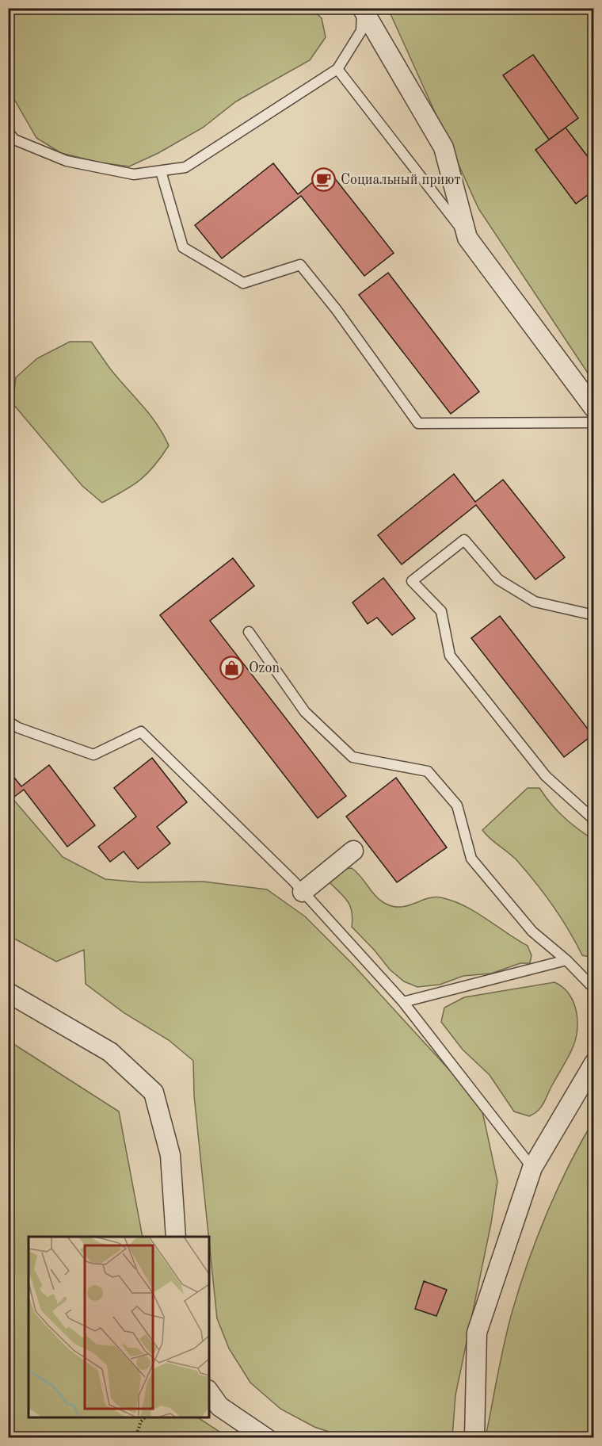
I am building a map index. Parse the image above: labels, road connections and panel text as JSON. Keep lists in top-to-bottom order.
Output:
{
  "places": {
    "cafe": ["Социальный приют"],
    "shop": ["Ozon"]
  }
}
